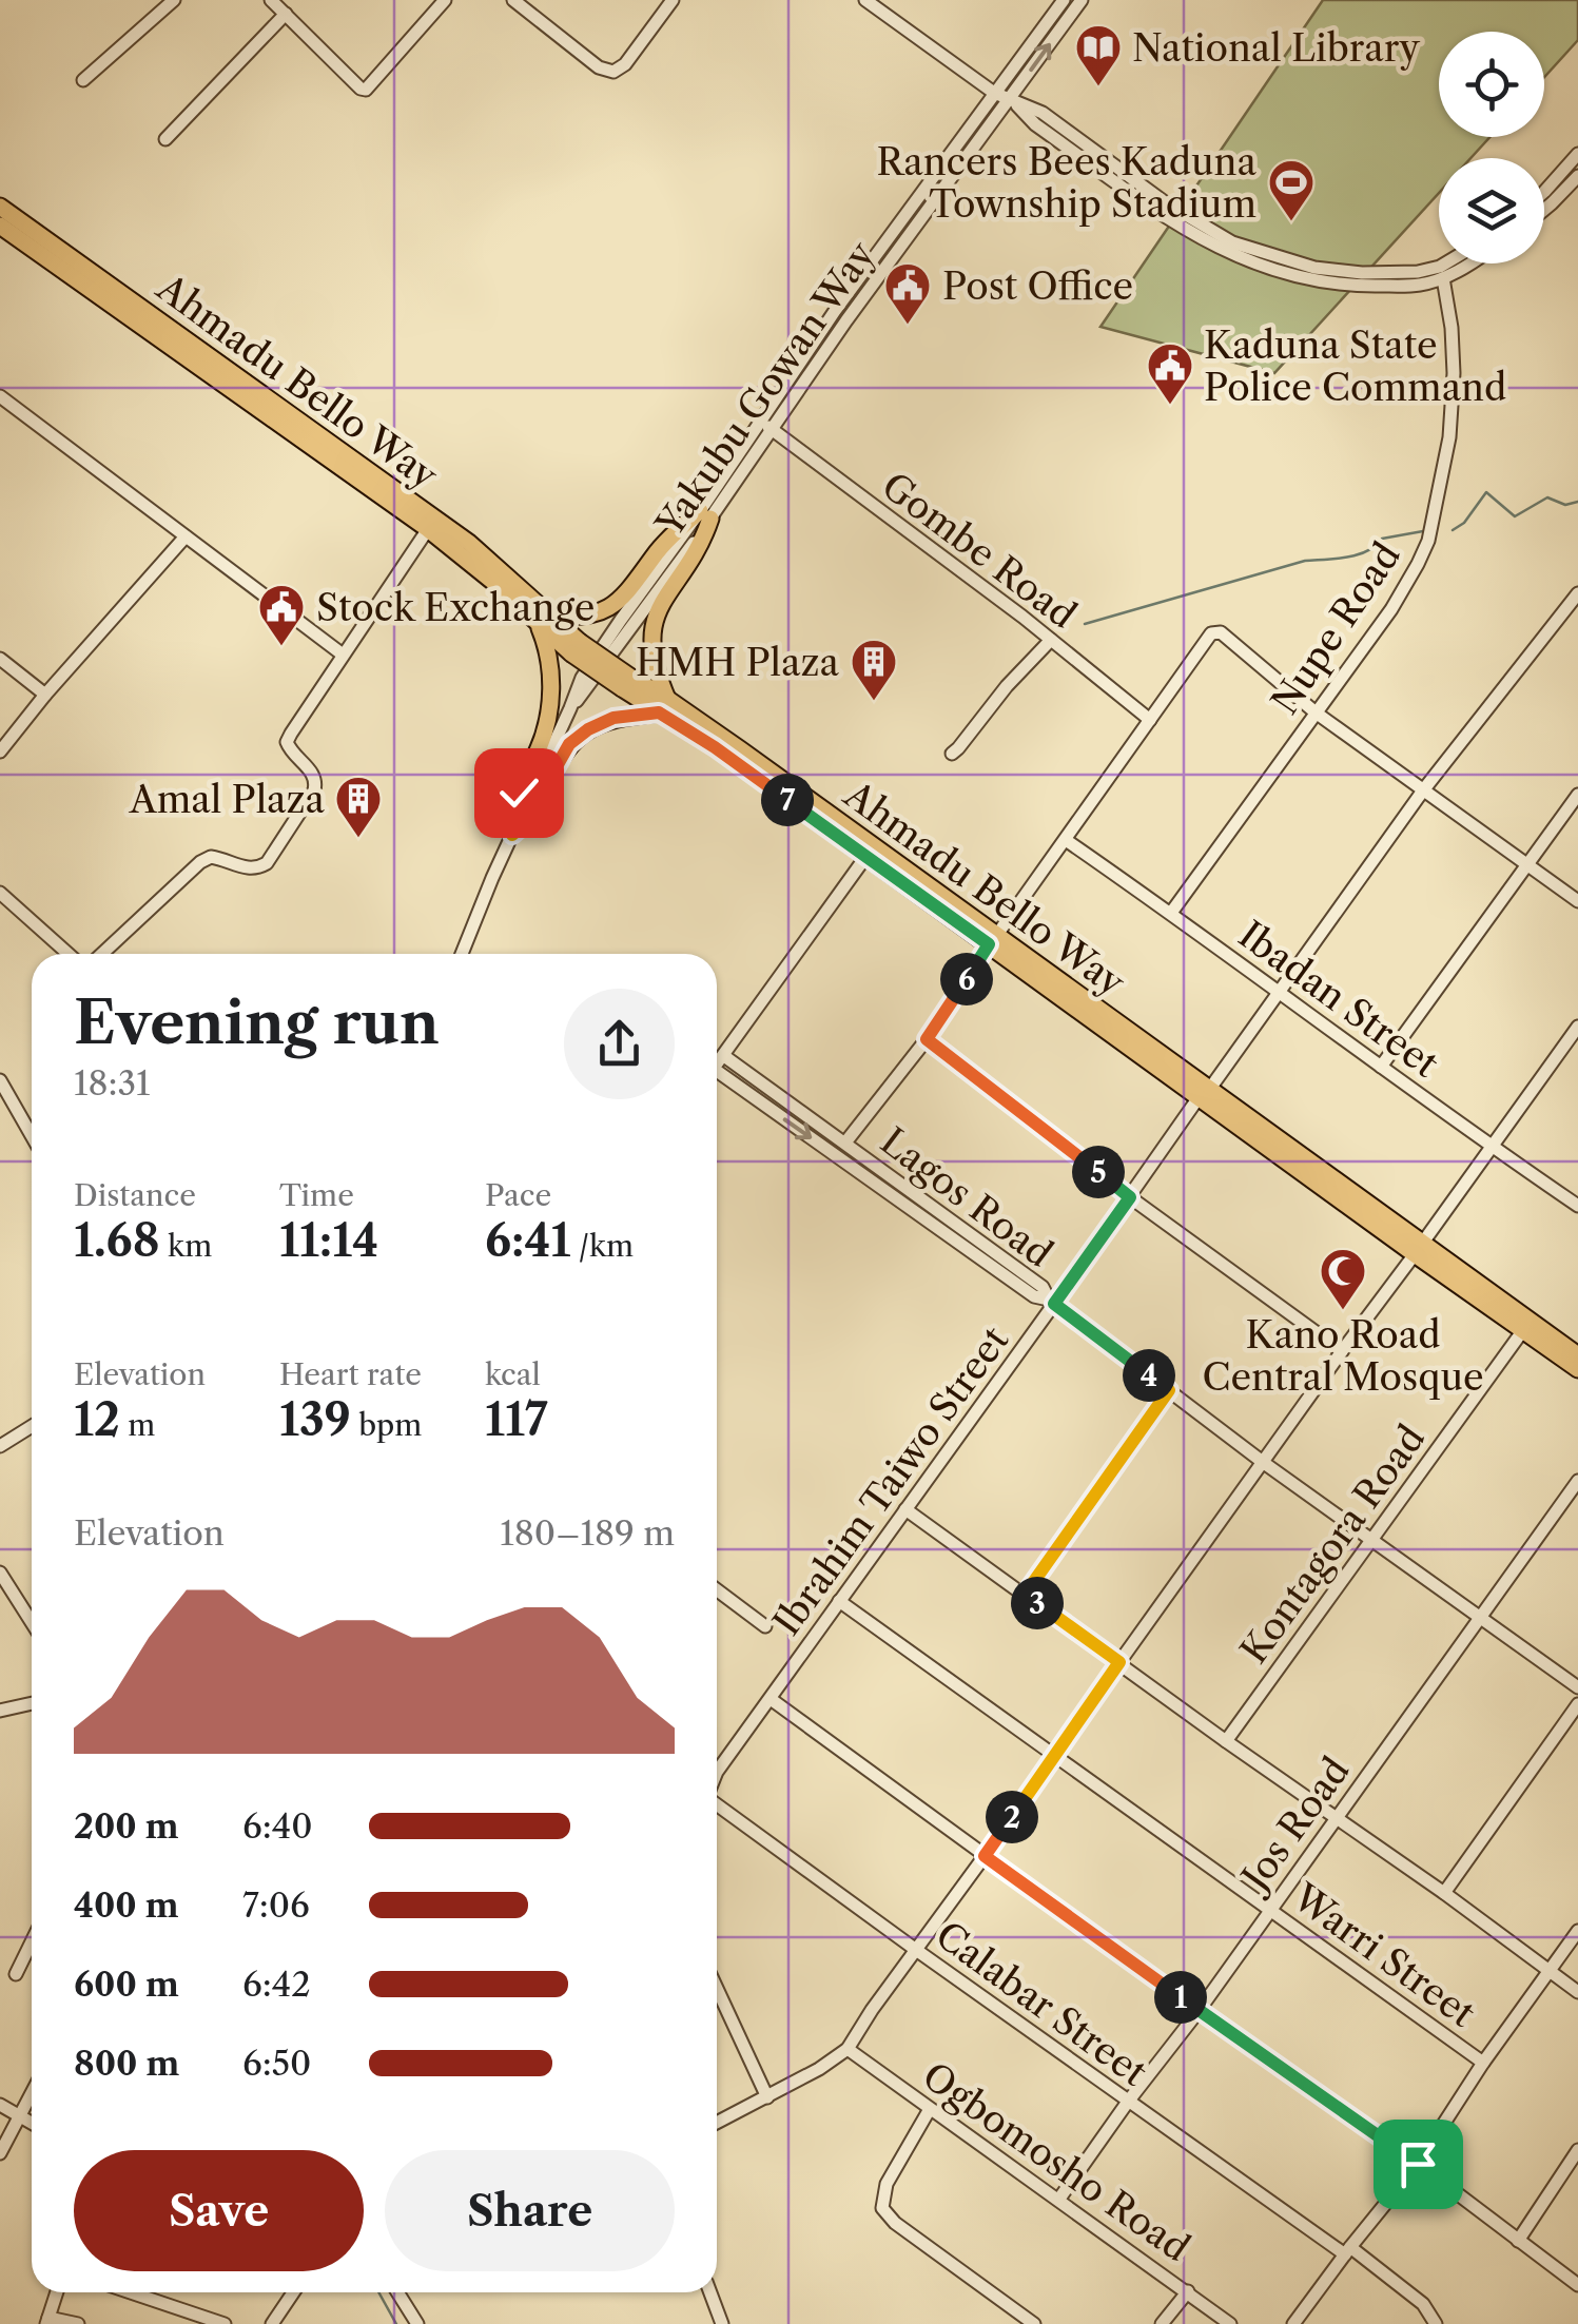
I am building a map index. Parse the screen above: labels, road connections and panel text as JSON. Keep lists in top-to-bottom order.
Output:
{
  "streets": {
    "main road": ["Ahmadu Bello Way"],
    "street": [
      "Yakubu Gowan Way",
      "Gombe Road",
      "Nupe Road",
      "Ibadan Street",
      "Lagos Road",
      "Ibrahim Taiwo Street",
      "Kontagora Road",
      "Jos Road",
      "Warri Street",
      "Calabar Street",
      "Ogbomosho Road"
    ]
  },
  "crossings": [
    ["Ahmadu Bello Way", "Ibrahim Taiwo Street"],
    ["Ahmadu Bello Way", "Kontagora Road"],
    ["Yakubu Gowan Way", "Gombe Road"],
    ["Nupe Road", "Ibadan Street"],
    ["Ibadan Street", "Ibrahim Taiwo Street"],
    ["Lagos Road", "Ibrahim Taiwo Street"],
    ["Lagos Road", "Kontagora Road"],
    ["Lagos Road", "Jos Road"],
    ["Ibrahim Taiwo Street", "Warri Street"],
    ["Jos Road", "Warri Street"],
    ["Jos Road", "Calabar Street"],
    ["Jos Road", "Ogbomosho Road"]
  ],
  "places": {
    "library": ["National Library"],
    "sports": ["Rancers Bees Kaduna Township Stadium"],
    "public building": ["Post Office", "Kaduna State Police Command", "Stock Exchange"],
    "building": ["HMH Plaza", "Amal Plaza"],
    "mosque": ["Kano Road Central Mosque"]
  },
  "page": {
    "pins": [
      "7",
      "6",
      "5",
      "4",
      "3",
      "2",
      "1"
    ],
    "heading": ["Evening run", "18:31"],
    "stats": [
      ["Distance", "1.68 km"],
      ["Time", "11:14"],
      ["Pace", "6:41 /km"],
      ["Elevation", "12 m"],
      ["Heart rate", "139 bpm"],
      ["kcal", "117"]
    ],
    "chart": ["Elevation", "180–189 m"],
    "list": [
      {
        "name": "200 m",
        "note": "6:40"
      },
      {
        "name": "400 m",
        "note": "7:06"
      },
      {
        "name": "600 m",
        "note": "6:42"
      },
      {
        "name": "800 m",
        "note": "6:50"
      }
    ],
    "buttons": ["Save", "Share"]
  }
}
